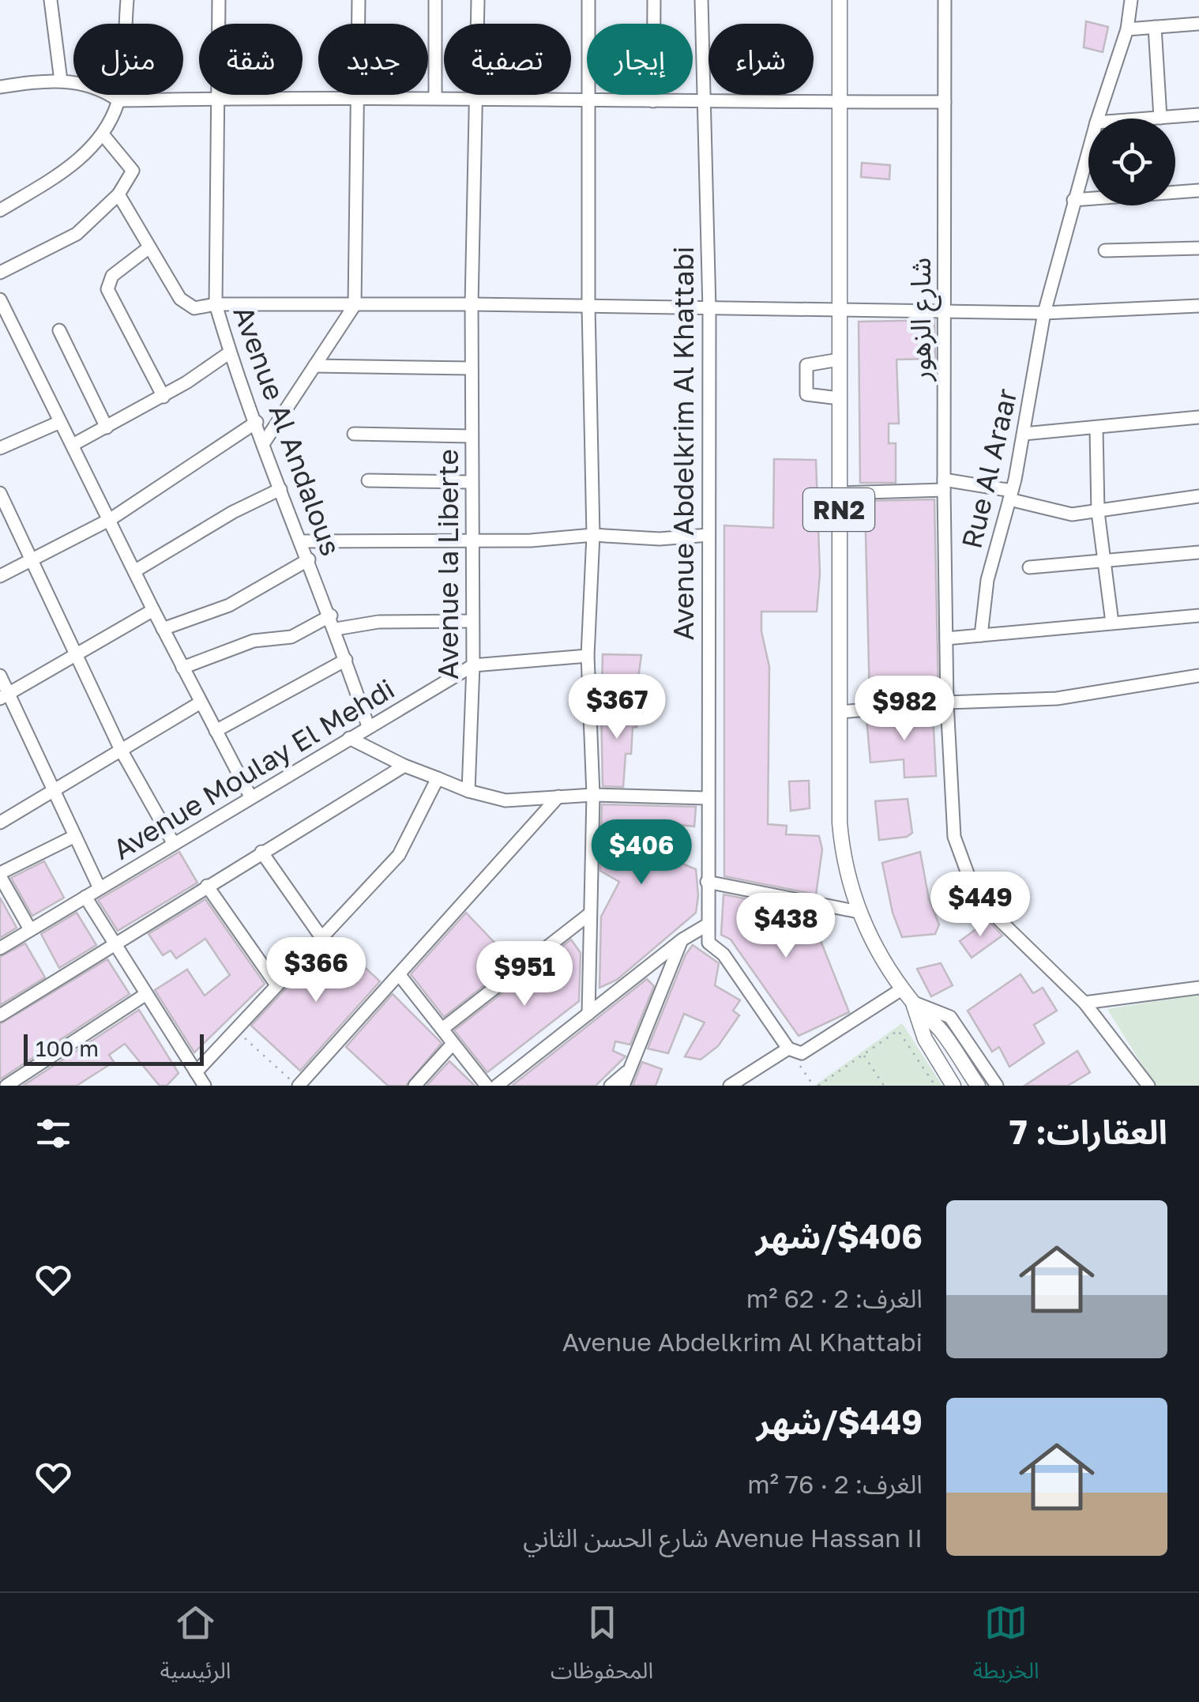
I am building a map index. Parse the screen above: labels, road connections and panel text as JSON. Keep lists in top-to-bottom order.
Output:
{
  "streets": {
    "main road": ["RN2"],
    "street": [
      "شارع الزهور",
      "Avenue Al Andalous",
      "Avenue Abdelkrim Al Khattabi",
      "Rue Al Araar",
      "Avenue la Liberte",
      "Avenue Moulay El Mehdi"
    ]
  },
  "crossings": [
    ["Avenue Al Andalous", "Avenue Moulay El Mehdi"],
    ["Avenue la Liberte", "Avenue Moulay El Mehdi"]
  ],
  "scale_bar": "100 m",
  "page": {
    "chip": [
      "شراء",
      "إيجار",
      "تصفية",
      "جديد",
      "شقة",
      "منزل"
    ],
    "price": [
      "$367",
      "$982",
      "$406",
      "$449",
      "$438",
      "$366",
      "$951"
    ],
    "scale": "100 m",
    "heading": "العقارات: 7",
    "list": [
      {
        "name": "$406/شهر",
        "note": "الغرف: 2 · 62 m² · Avenue Abdelkrim Al Khattabi"
      },
      {
        "name": "$449/شهر",
        "note": "الغرف: 2 · 76 m² · Avenue Hassan II شارع الحسن الثاني"
      }
    ],
    "tabs": ["الخريطة", "المحفوظات", "الرئيسية"]
  }
}
